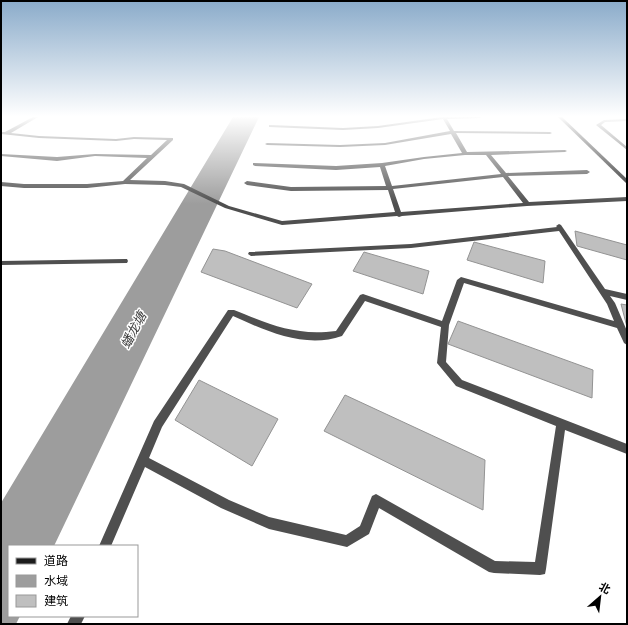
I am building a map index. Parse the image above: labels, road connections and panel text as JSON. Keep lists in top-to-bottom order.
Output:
{
  "water": ["蟠龙塘"],
  "legend": ["道路", "水域", "建筑"],
  "north": "top right"
}
